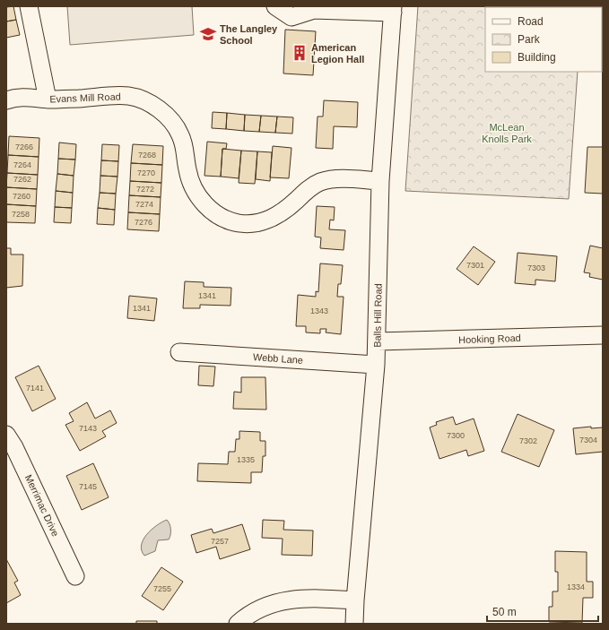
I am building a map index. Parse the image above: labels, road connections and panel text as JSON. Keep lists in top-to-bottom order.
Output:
{
  "streets": {
    "street": [
      "Evans Mill Road",
      "Balls Hill Road",
      "Hooking Road",
      "Webb Lane",
      "Merrimac Drive"
    ]
  },
  "crossings": [
    ["Evans Mill Road", "Balls Hill Road"],
    ["Balls Hill Road", "Hooking Road"],
    ["Balls Hill Road", "Webb Lane"]
  ],
  "parks": ["McLean Knolls Park"],
  "places": {
    "school or university": ["The Langley School"],
    "building": ["American Legion Hall"]
  },
  "house_numbers": [
    "7266",
    "7268",
    "7264",
    "7270",
    "7262",
    "7272",
    "7260",
    "7274",
    "7258",
    "7276",
    "7301",
    "7303",
    "1341",
    "1341",
    "1343",
    "7141",
    "7143",
    "7300",
    "7304",
    "7302",
    "1335",
    "7145",
    "7257",
    "1334",
    "7255"
  ],
  "legend": ["Road", "Park", "Building"],
  "scale_bar": "50 m"
}
